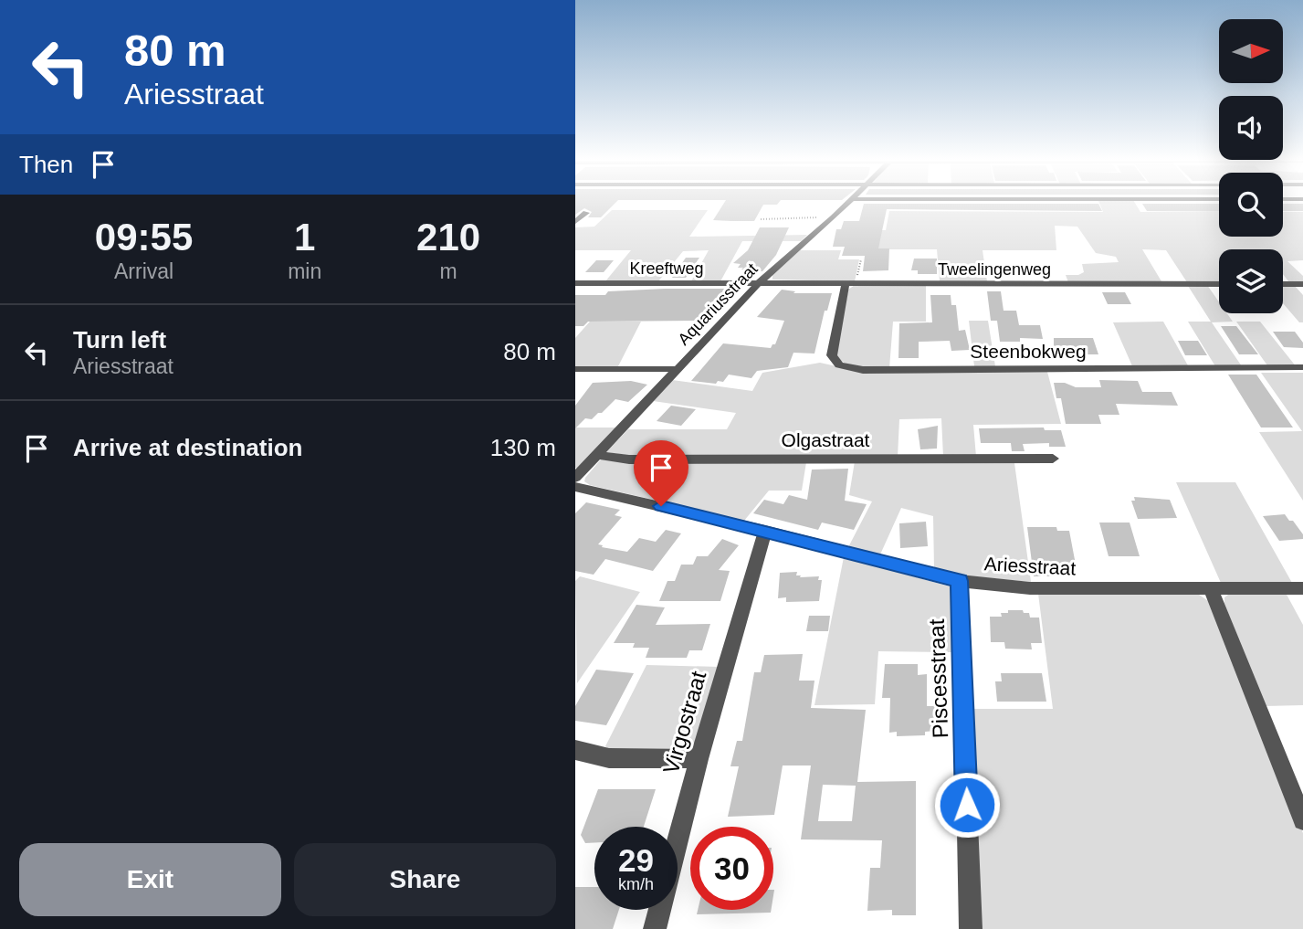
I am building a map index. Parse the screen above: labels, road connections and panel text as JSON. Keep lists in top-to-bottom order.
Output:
{
  "streets": {
    "street": [
      "Kreeftweg",
      "Tweelingenweg",
      "Aquariusstraat",
      "Steenbokweg",
      "Olgastraat",
      "Ariesstraat",
      "Piscesstraat",
      "Virgostraat"
    ]
  },
  "crossings": [
    ["Kreeftweg", "Tweelingenweg"],
    ["Kreeftweg", "Aquariusstraat"],
    ["Tweelingenweg", "Aquariusstraat"],
    ["Tweelingenweg", "Steenbokweg"],
    ["Aquariusstraat", "Olgastraat"],
    ["Ariesstraat", "Piscesstraat"],
    ["Ariesstraat", "Virgostraat"]
  ],
  "north": "right",
  "page": {
    "turn": ["80 m", "Ariesstraat"],
    "then": "Then",
    "eta": [
      "09:55",
      "Arrival",
      "1",
      "min",
      "210",
      "m"
    ],
    "list": [
      {
        "name": "Turn left",
        "note": "Ariesstraat",
        "value": "80 m"
      },
      {
        "name": "Arrive at destination",
        "value": "130 m"
      }
    ],
    "speed": "29 km/h",
    "limit": "30",
    "buttons": ["Exit", "Share"]
  }
}
